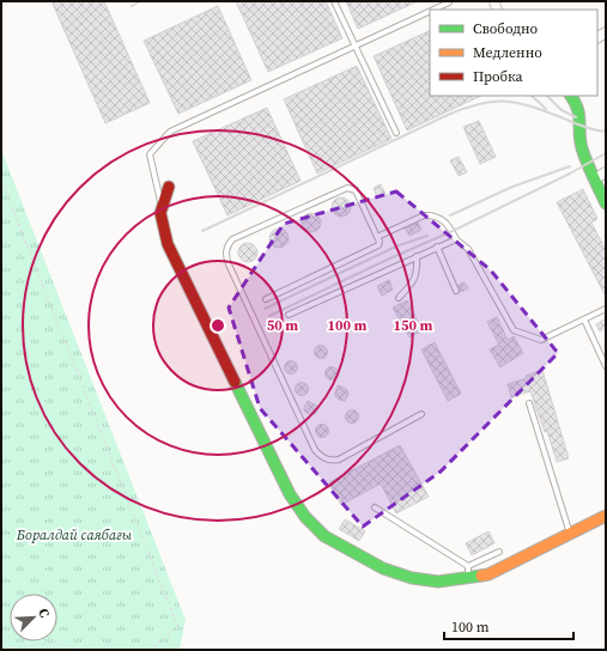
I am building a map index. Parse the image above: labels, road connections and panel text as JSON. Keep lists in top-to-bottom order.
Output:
{
  "parks": ["Боралдай саябағы"],
  "legend": ["Свободно", "Медленно", "Пробка"],
  "scale_bar": "100 m",
  "north": "top right",
  "rings": ["50 m", "100 m", "150 m"]
}
